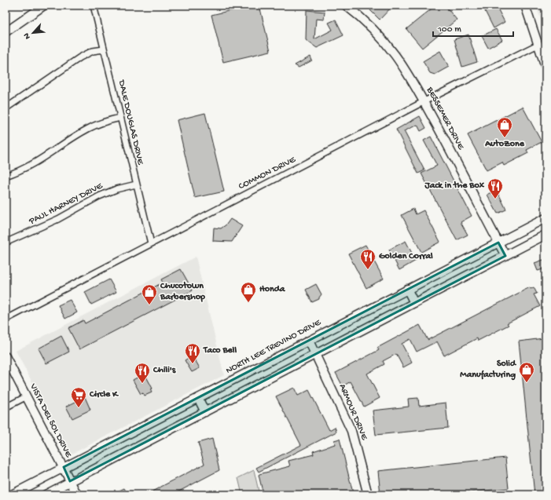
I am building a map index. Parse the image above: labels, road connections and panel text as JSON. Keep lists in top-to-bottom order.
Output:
{
  "streets": {
    "main road": [
      "BESSEMER DRIVE",
      "NORTH LEE TREVINO DRIVE",
      "ARMOUR DRIVE",
      "VISTA DEL SOL DRIVE"
    ],
    "street": ["DALE DOUGLAS DRIVE", "COMMON DRIVE", "PAUL HARNEY DRIVE"]
  },
  "crossings": [
    ["BESSEMER DRIVE", "COMMON DRIVE"],
    ["BESSEMER DRIVE", "NORTH LEE TREVINO DRIVE"],
    ["DALE DOUGLAS DRIVE", "COMMON DRIVE"],
    ["DALE DOUGLAS DRIVE", "PAUL HARNEY DRIVE"],
    ["NORTH LEE TREVINO DRIVE", "ARMOUR DRIVE"],
    ["NORTH LEE TREVINO DRIVE", "VISTA DEL SOL DRIVE"]
  ],
  "places": {
    "shop": [
      "AutoZone",
      "Honda",
      "Chucotown Barbershop",
      "Solid Manufacturing"
    ],
    "restaurant": [
      "Jack in the Box",
      "Golden Corral",
      "Taco Bell",
      "Chili's"
    ],
    "supermarket": ["Circle K"]
  },
  "scale_bar": "100 m",
  "north": "bottom left"
}
